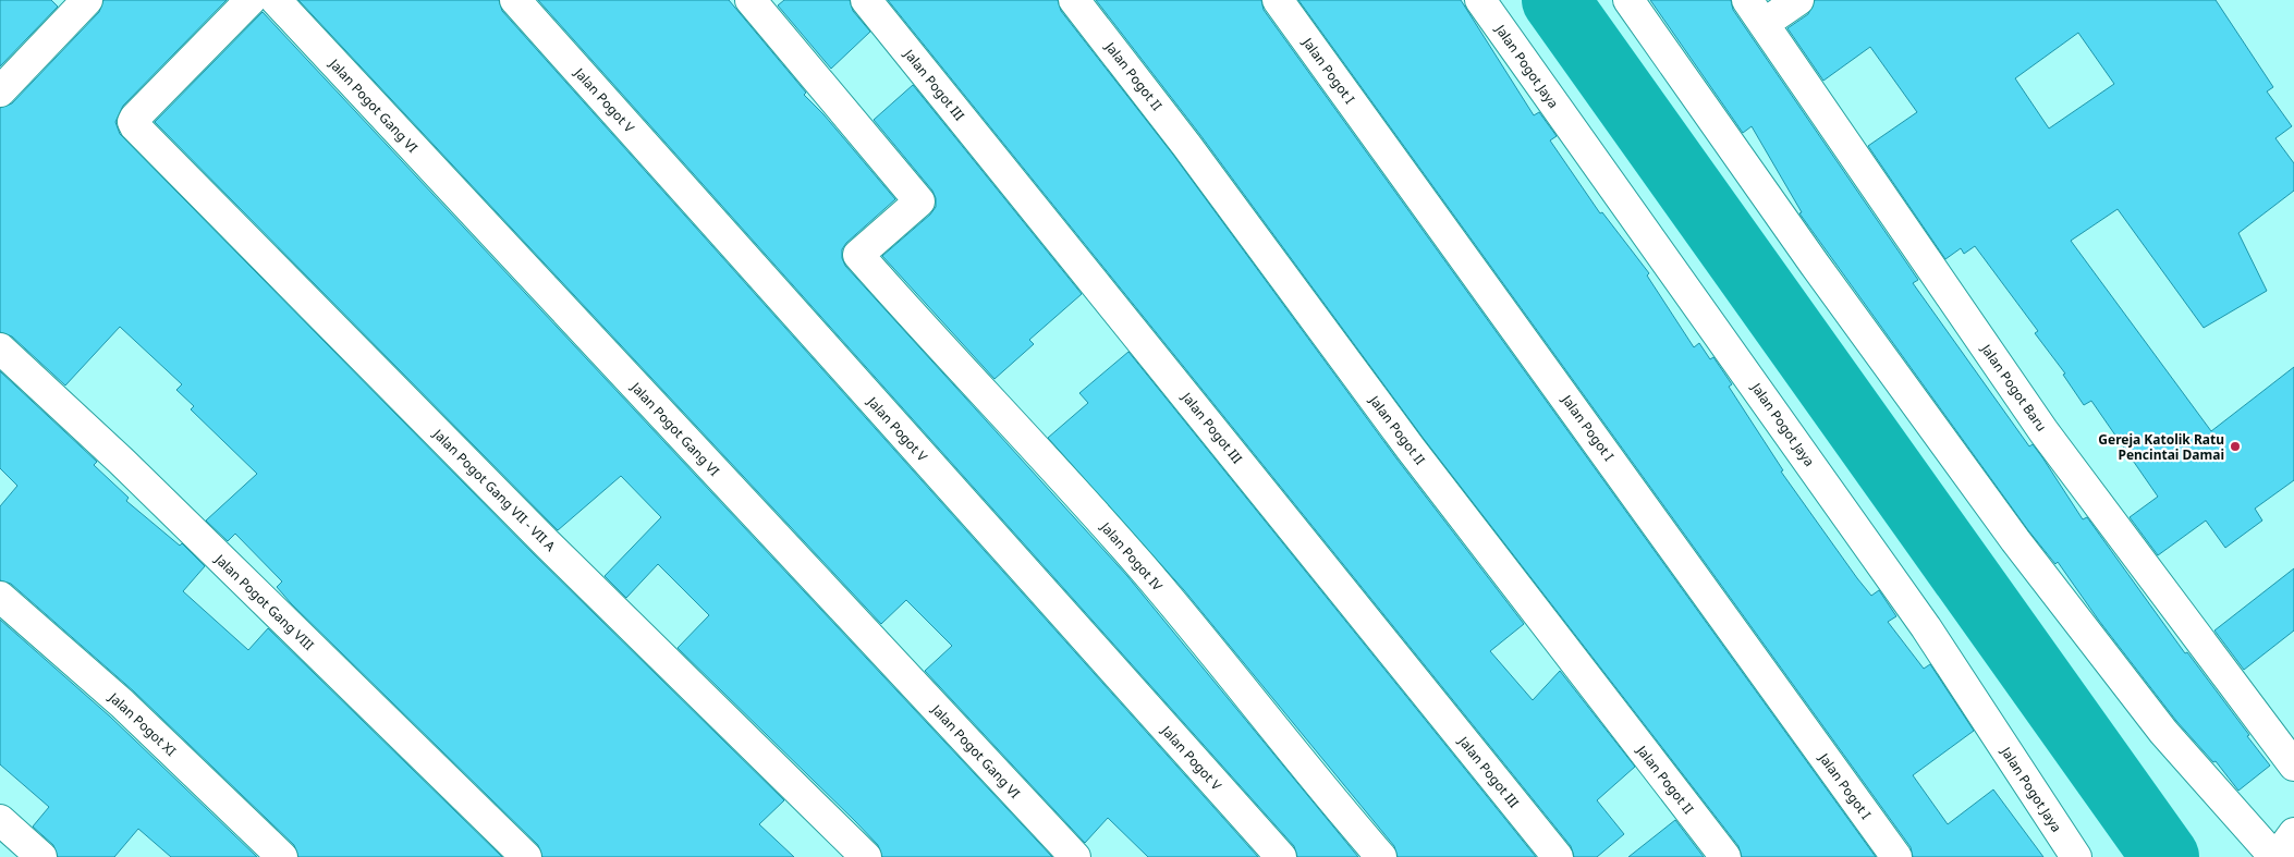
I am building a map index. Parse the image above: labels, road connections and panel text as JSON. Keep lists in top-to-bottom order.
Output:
{
  "streets": {
    "street": [
      "Jalan Pogot Jaya",
      "Jalan Pogot I",
      "Jalan Pogot II",
      "Jalan Pogot III",
      "Jalan Pogot V",
      "Jalan Pogot Gang VI",
      "Jalan Pogot Baru",
      "Jalan Pogot Gang VII - VII A",
      "Jalan Pogot IV",
      "Jalan Pogot Gang VIII",
      "Jalan Pogot XI"
    ]
  },
  "places": ["Gereja Katolik Ratu Pencintai Damai"]
}
